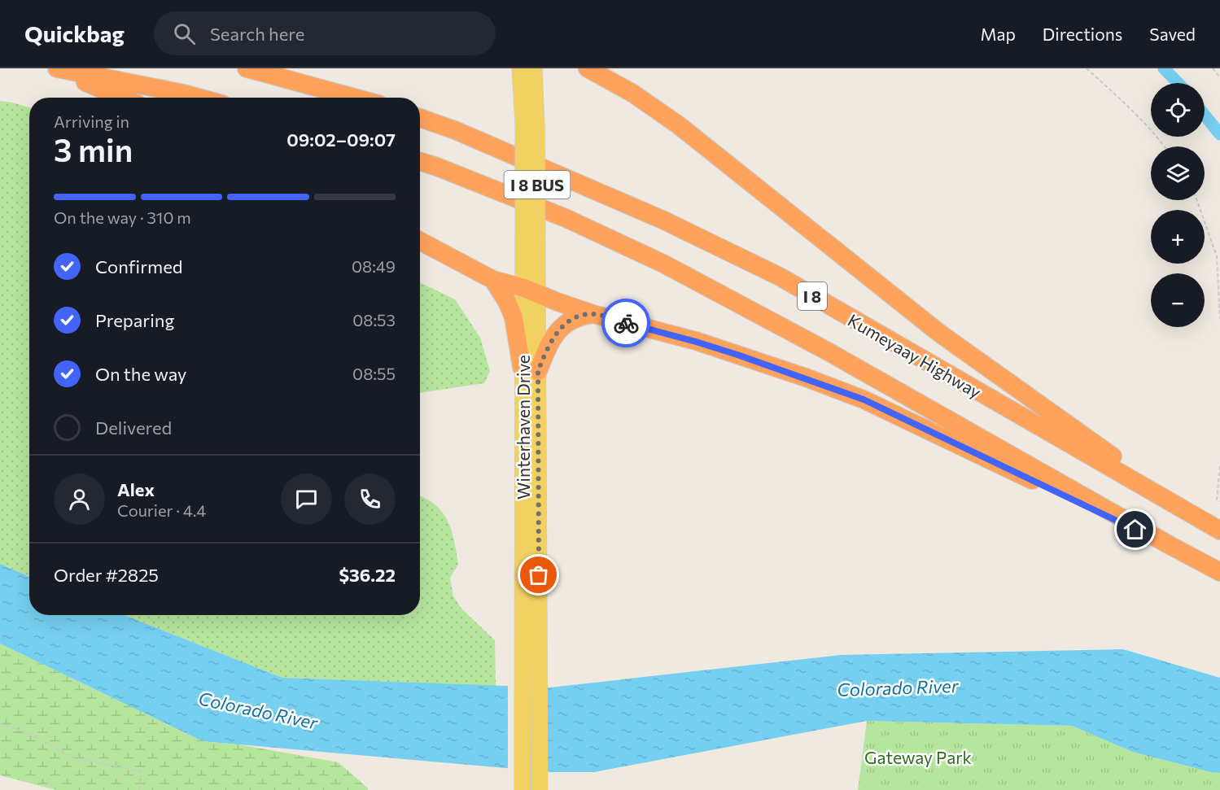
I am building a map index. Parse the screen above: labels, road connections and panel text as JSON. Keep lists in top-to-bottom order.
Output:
{
  "streets": {
    "highway": ["I 8", "Kumeyaay Highway"],
    "main road": ["I 8 BUS", "Winterhaven Drive"]
  },
  "water": ["Colorado River"],
  "parks": ["Gateway Park"],
  "page": {
    "header": "Quickbag",
    "search": "Search here",
    "nav": ["Map", "Directions", "Saved"],
    "map_buttons": ["+", "−"],
    "heading": ["3 min", "Arriving in", "09:02–09:07"],
    "panel": [
      "Alex",
      "Courier · 4.4",
      "Order #2825",
      "$36.22"
    ],
    "bar": "On the way · 310 m",
    "list": [
      ["Confirmed", "08:49"],
      ["Preparing", "08:53"],
      ["On the way", "08:55"],
      "Delivered"
    ]
  }
}
